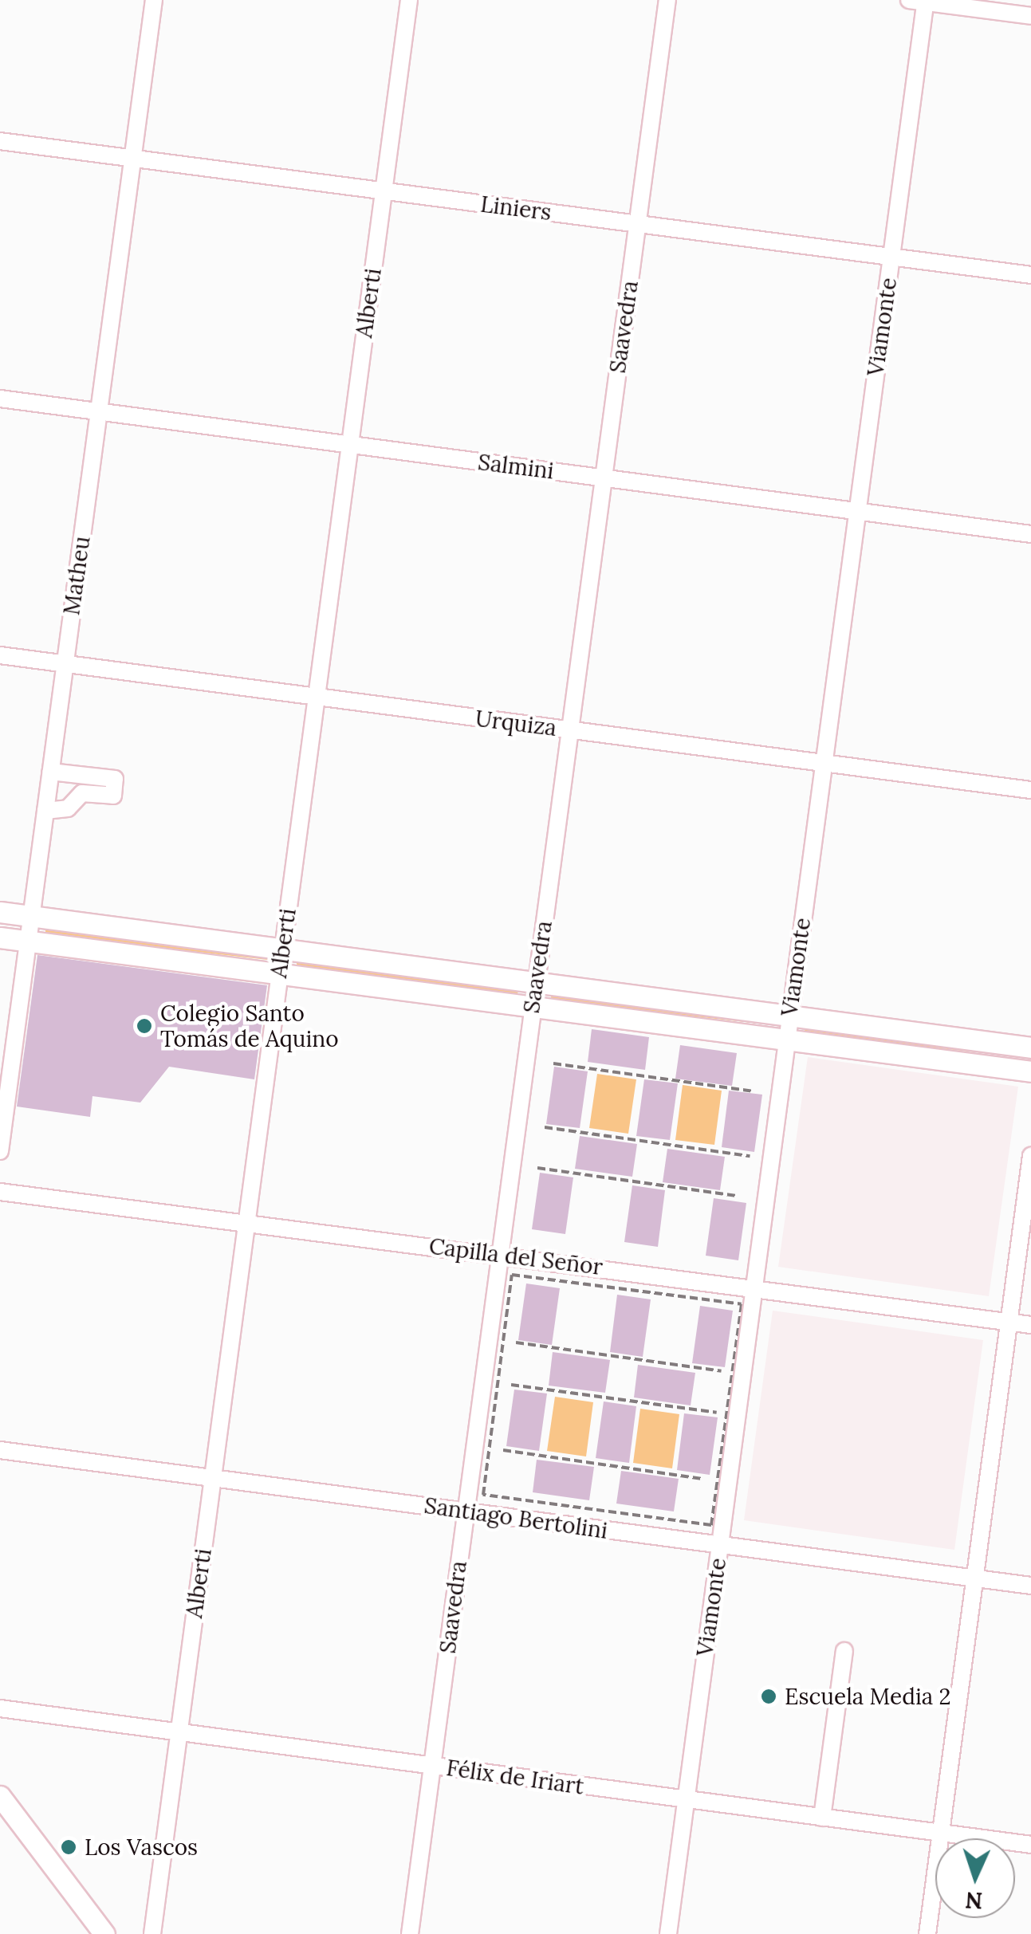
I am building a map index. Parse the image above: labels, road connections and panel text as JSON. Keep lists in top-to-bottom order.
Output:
{
  "streets": {
    "street": [
      "Liniers",
      "Alberti",
      "Saavedra",
      "Viamonte",
      "Salmini",
      "Matheu",
      "Urquiza",
      "Capilla del Señor",
      "Santiago Bertolini",
      "Félix de Iriart"
    ]
  },
  "crossings": [
    ["Liniers", "Alberti"],
    ["Liniers", "Saavedra"],
    ["Liniers", "Viamonte"],
    ["Liniers", "Matheu"],
    ["Alberti", "Salmini"],
    ["Alberti", "Urquiza"],
    ["Alberti", "Capilla del Señor"],
    ["Alberti", "Santiago Bertolini"],
    ["Alberti", "Félix de Iriart"],
    ["Saavedra", "Salmini"],
    ["Saavedra", "Urquiza"],
    ["Saavedra", "Capilla del Señor"],
    ["Saavedra", "Santiago Bertolini"],
    ["Saavedra", "Félix de Iriart"],
    ["Viamonte", "Salmini"],
    ["Viamonte", "Urquiza"],
    ["Viamonte", "Capilla del Señor"],
    ["Viamonte", "Santiago Bertolini"],
    ["Viamonte", "Félix de Iriart"],
    ["Salmini", "Matheu"],
    ["Matheu", "Urquiza"]
  ],
  "places": ["Colegio Santo Tomás de Aquino", "Escuela Media 2", "Los Vascos"],
  "north": "bottom"
}
